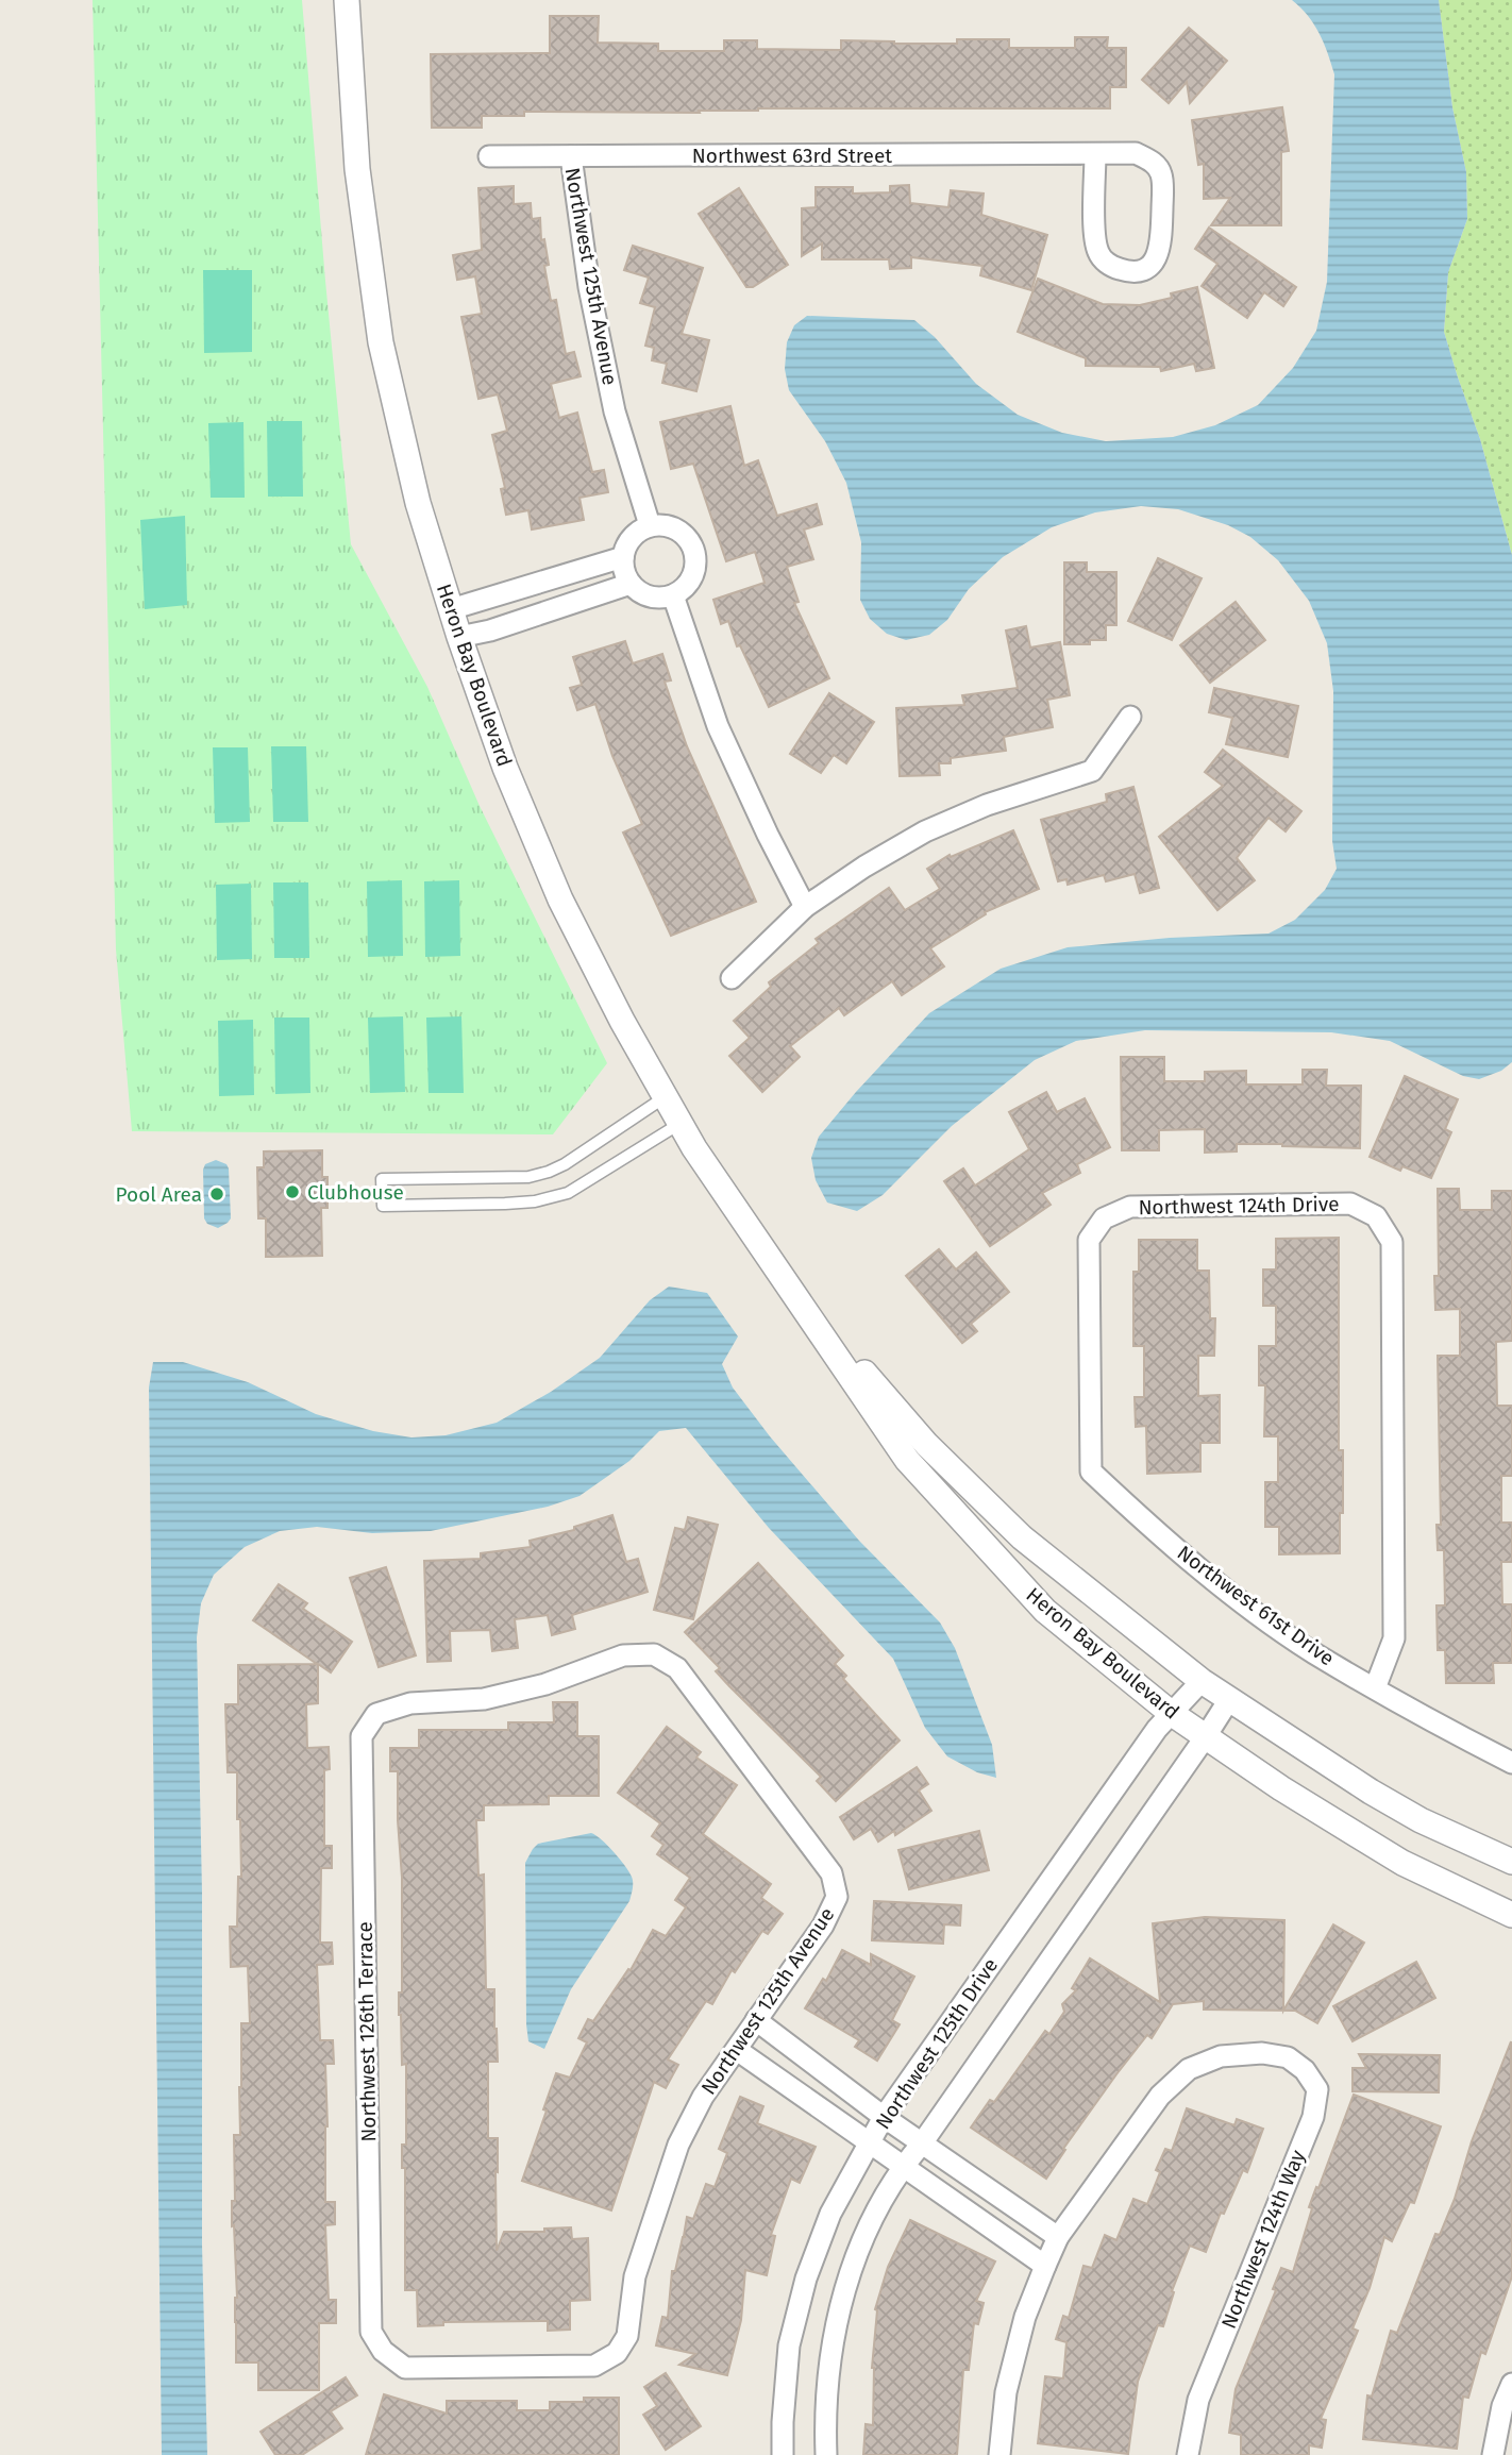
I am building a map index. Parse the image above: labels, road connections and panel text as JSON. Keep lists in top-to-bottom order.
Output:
{
  "streets": {
    "street": [
      "Northwest 63rd Street",
      "Northwest 125th Avenue",
      "Heron Bay Boulevard",
      "Northwest 124th Drive",
      "Northwest 61st Drive",
      "Northwest 126th Terrace",
      "Northwest 125th Drive",
      "Northwest 124th Way"
    ]
  },
  "crossings": [
    ["Northwest 63rd Street", "Northwest 125th Avenue"],
    ["Northwest 125th Avenue", "Northwest 126th Terrace"],
    ["Heron Bay Boulevard", "Northwest 125th Drive"],
    ["Northwest 124th Drive", "Northwest 61st Drive"]
  ],
  "places": ["Clubhouse", "Pool Area"]
}
